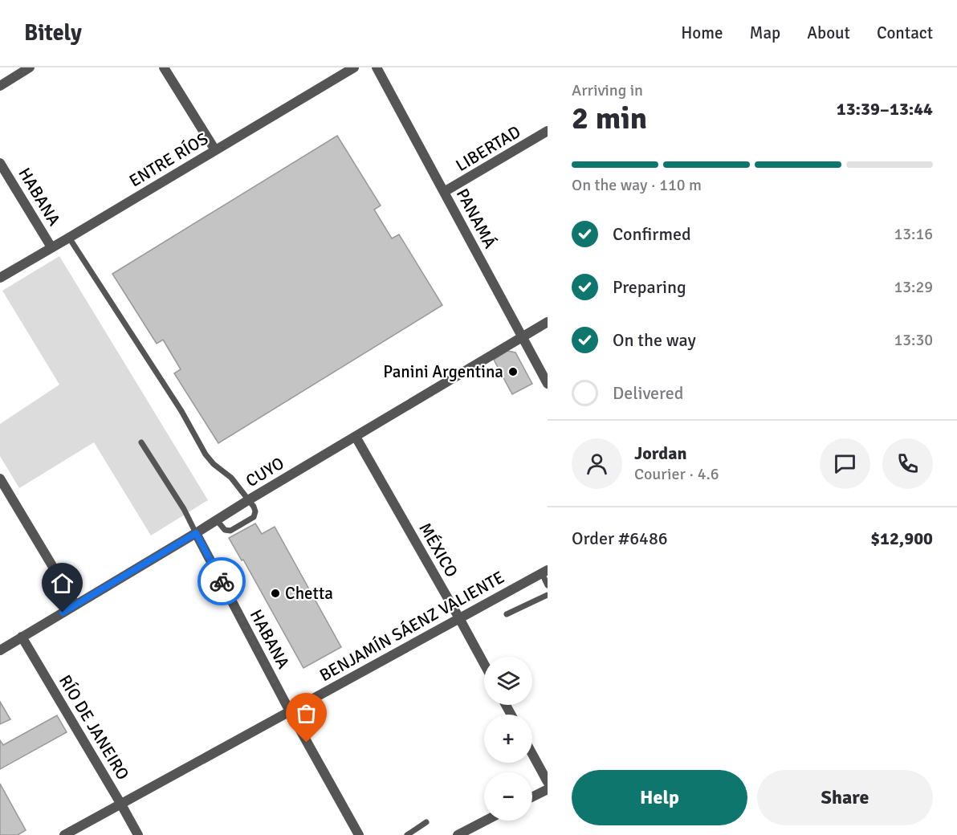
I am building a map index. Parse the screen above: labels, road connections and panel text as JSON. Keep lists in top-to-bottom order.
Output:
{
  "streets": {
    "street": [
      "LIBERTAD",
      "ENTRE RÍOS",
      "HABANA",
      "PANAMÁ",
      "CUYO",
      "MÉXICO",
      "BENJAMÍN SÁENZ VALIENTE",
      "RÍO DE JANEIRO"
    ]
  },
  "crossings": [
    ["LIBERTAD", "PANAMÁ"],
    ["ENTRE RÍOS", "HABANA"],
    ["HABANA", "CUYO"],
    ["HABANA", "BENJAMÍN SÁENZ VALIENTE"],
    ["PANAMÁ", "CUYO"],
    ["CUYO", "MÉXICO"],
    ["CUYO", "RÍO DE JANEIRO"],
    ["MÉXICO", "BENJAMÍN SÁENZ VALIENTE"],
    ["BENJAMÍN SÁENZ VALIENTE", "RÍO DE JANEIRO"]
  ],
  "places": ["Panini Argentina", "Chetta"],
  "page": {
    "header": "Bitely",
    "nav": [
      "Home",
      "Map",
      "About",
      "Contact"
    ],
    "heading": ["2 min", "Arriving in", "13:39–13:44"],
    "panel": [
      "Jordan",
      "Courier · 4.6",
      "Order #6486",
      "$12,900"
    ],
    "bar": "On the way · 110 m",
    "list": [
      ["Confirmed", "13:16"],
      ["Preparing", "13:29"],
      ["On the way", "13:30"],
      "Delivered"
    ],
    "map_buttons": ["+", "−"],
    "buttons": ["Help", "Share"]
  }
}
